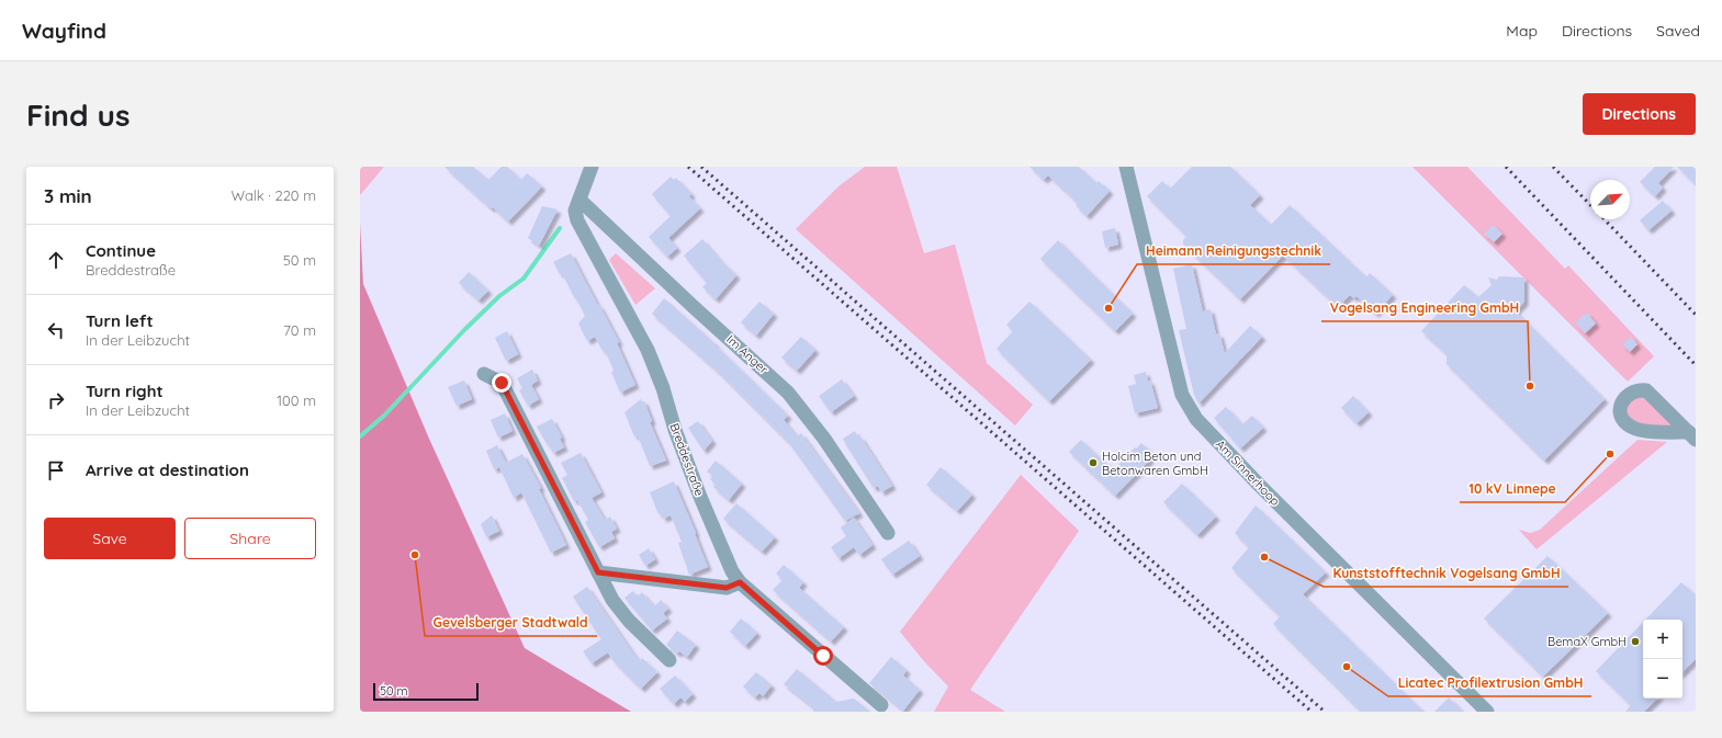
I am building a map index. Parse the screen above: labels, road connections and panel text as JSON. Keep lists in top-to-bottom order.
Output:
{
  "streets": {
    "street": ["Im Anger", "Breddestraße", "Am Sinnerhoop"]
  },
  "crossings": [
    ["Im Anger", "Breddestraße"]
  ],
  "places": [
    "Heimann Reinigungstechnik",
    "Vogelsang Engineering GmbH",
    "10 kV Linnepe",
    "Holcim Beton und Betonwaren GmbH",
    "Gevelsberger Stadtwald",
    "Kunststofftechnik Vogelsang GmbH",
    "BemaX GmbH",
    "Licatec Profilextrusion GmbH"
  ],
  "scale_bar": "50 m",
  "north": "top right",
  "page": {
    "header": "Wayfind",
    "nav": ["Map", "Directions", "Saved"],
    "buttons": [
      "Directions",
      ["Save", "Share"]
    ],
    "title": "Find us",
    "heading": ["3 min", "Walk · 220 m"],
    "list": [
      ["Continue", "Breddestraße", "50 m"],
      ["Turn left", "In der Leibzucht", "70 m"],
      ["Turn right", "In der Leibzucht", "100 m"],
      "Arrive at destination"
    ],
    "map_buttons": ["+", "−"],
    "scale": "50 m"
  }
}
